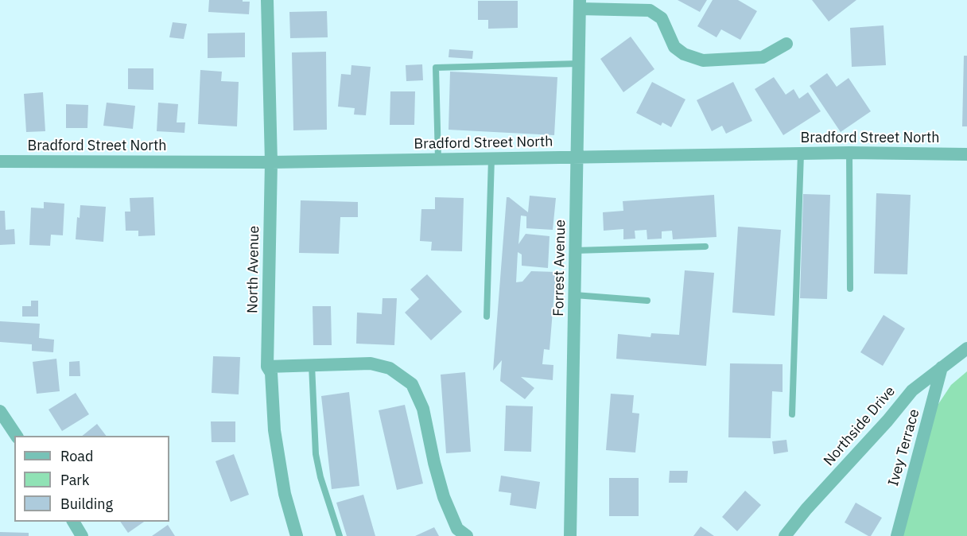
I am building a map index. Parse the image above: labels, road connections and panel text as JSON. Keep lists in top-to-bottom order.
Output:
{
  "streets": {
    "street": [
      "Bradford Street North",
      "Forrest Avenue",
      "North Avenue",
      "Northside Drive",
      "Ivey Terrace"
    ]
  },
  "crossings": [
    ["Bradford Street North", "Forrest Avenue"],
    ["Bradford Street North", "North Avenue"],
    ["Northside Drive", "Ivey Terrace"]
  ],
  "legend": ["Road", "Park", "Building"]
}
